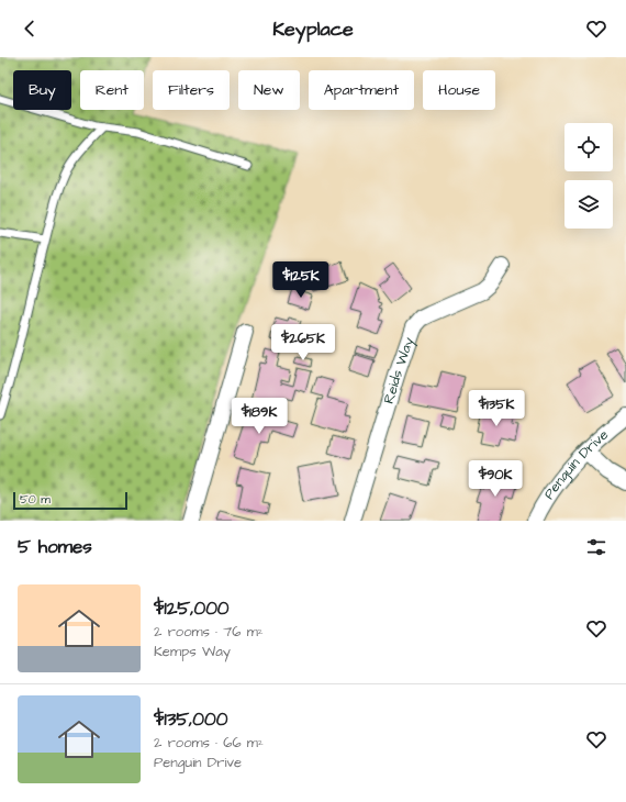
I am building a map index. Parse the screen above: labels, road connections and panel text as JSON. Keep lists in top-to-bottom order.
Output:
{
  "streets": {
    "street": ["Reids Way", "Penguin Drive"]
  },
  "scale_bar": "50 m",
  "page": {
    "header": "Keyplace",
    "chip": [
      "Buy",
      "Rent",
      "Filters",
      "New",
      "Apartment",
      "House"
    ],
    "price": [
      "$125K",
      "$265K",
      "$135K",
      "$189K",
      "$90K"
    ],
    "scale": "50 m",
    "heading": "5 homes",
    "list": [
      {
        "name": "$125,000",
        "note": "2 rooms · 76 m² · Kemps Way"
      },
      {
        "name": "$135,000",
        "note": "2 rooms · 66 m² · Penguin Drive"
      }
    ]
  }
}
